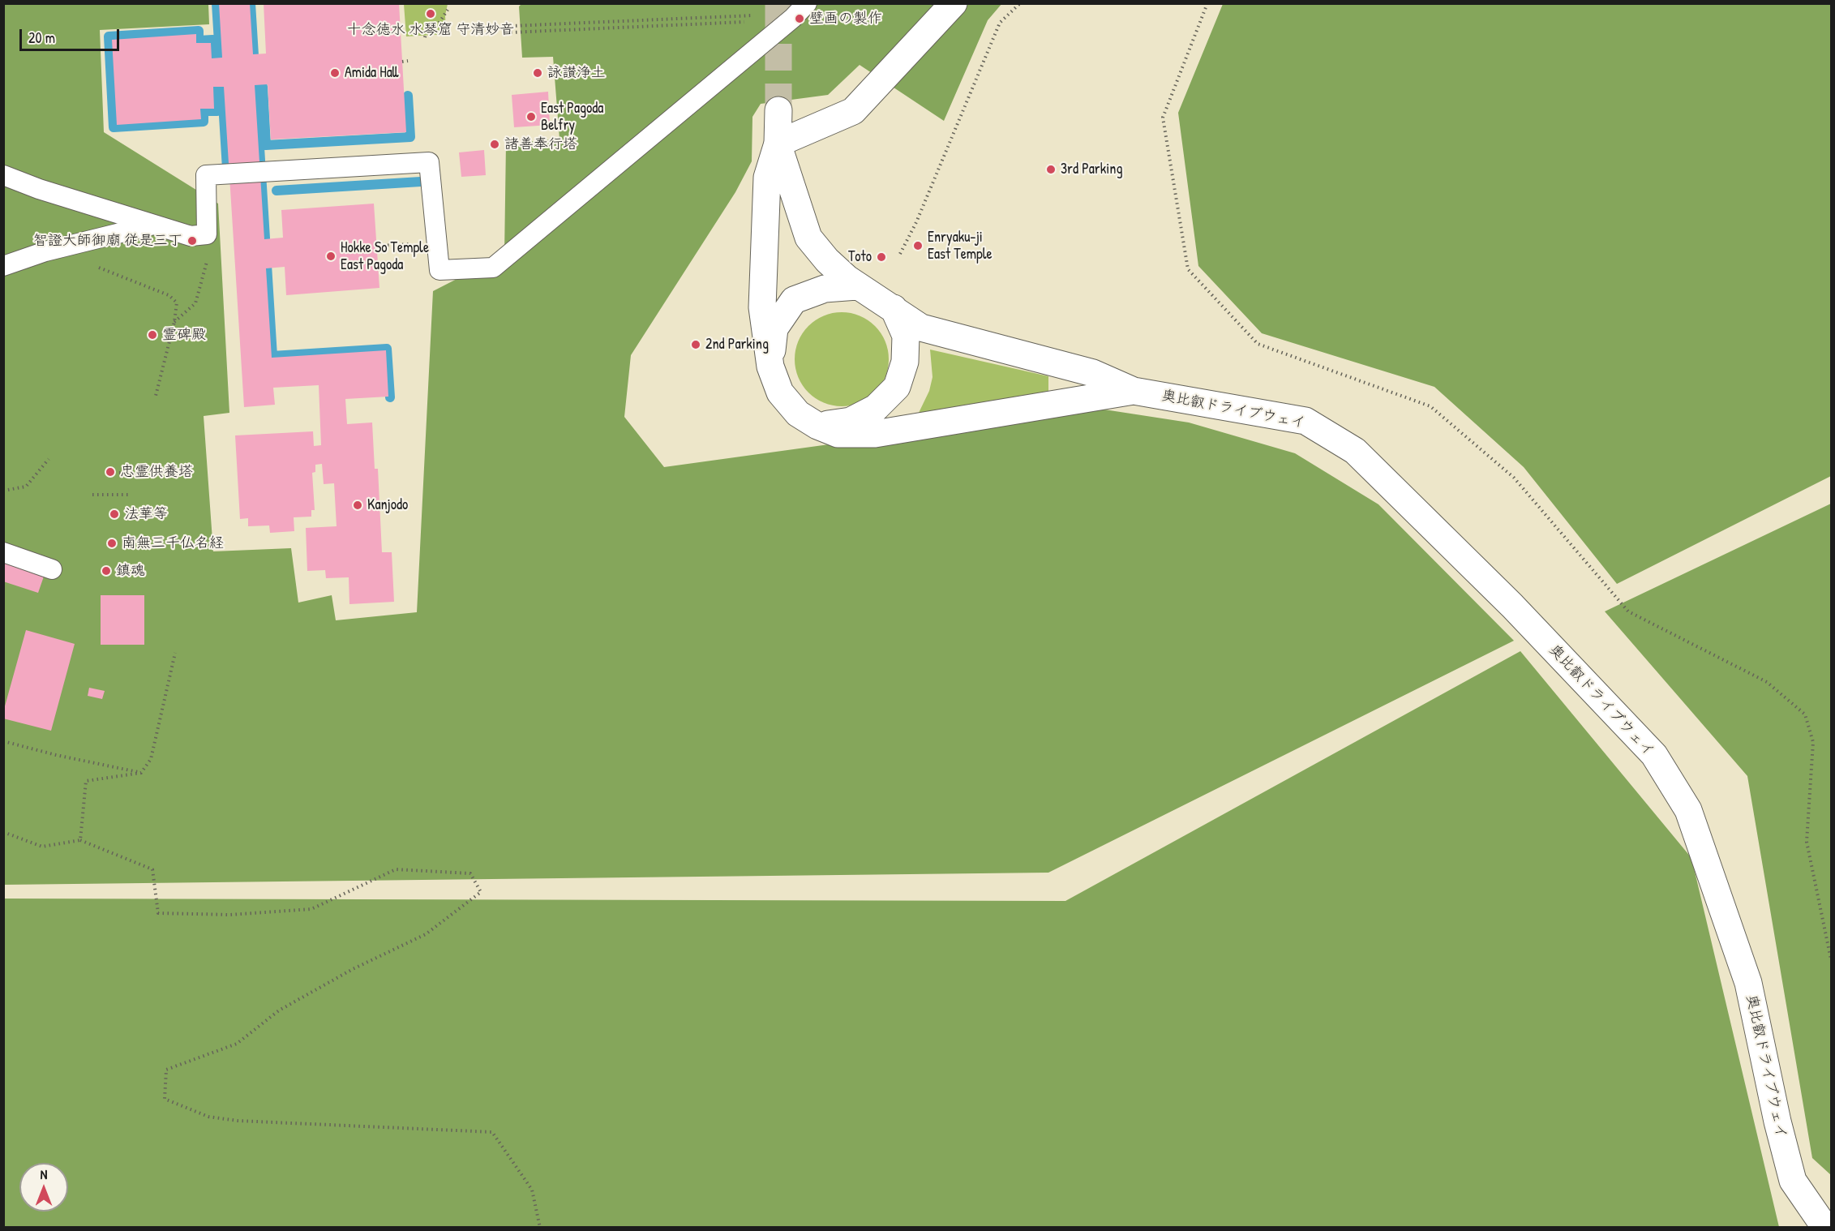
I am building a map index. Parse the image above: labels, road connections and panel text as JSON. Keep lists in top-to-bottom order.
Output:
{
  "streets": {
    "street": ["奥比叡ドライブウェイ"]
  },
  "places": [
    "十念徳水 水琴窟 守清妙音",
    "壁画の製作",
    "Amida Hall",
    "詠讃浄土",
    "East Pagoda Belfry",
    "諸善奉行塔",
    "3rd Parking",
    "智證大師御廟 従是三丁",
    "Enryaku-ji East Temple",
    "Hokke So Temple East Pagoda",
    "Toto",
    "霊碑殿",
    "2nd Parking",
    "忠霊供養塔",
    "Kanjodo",
    "法華等",
    "南無三千仏名経",
    "鎮魂"
  ],
  "scale_bar": "20 m",
  "north": "top"
}
